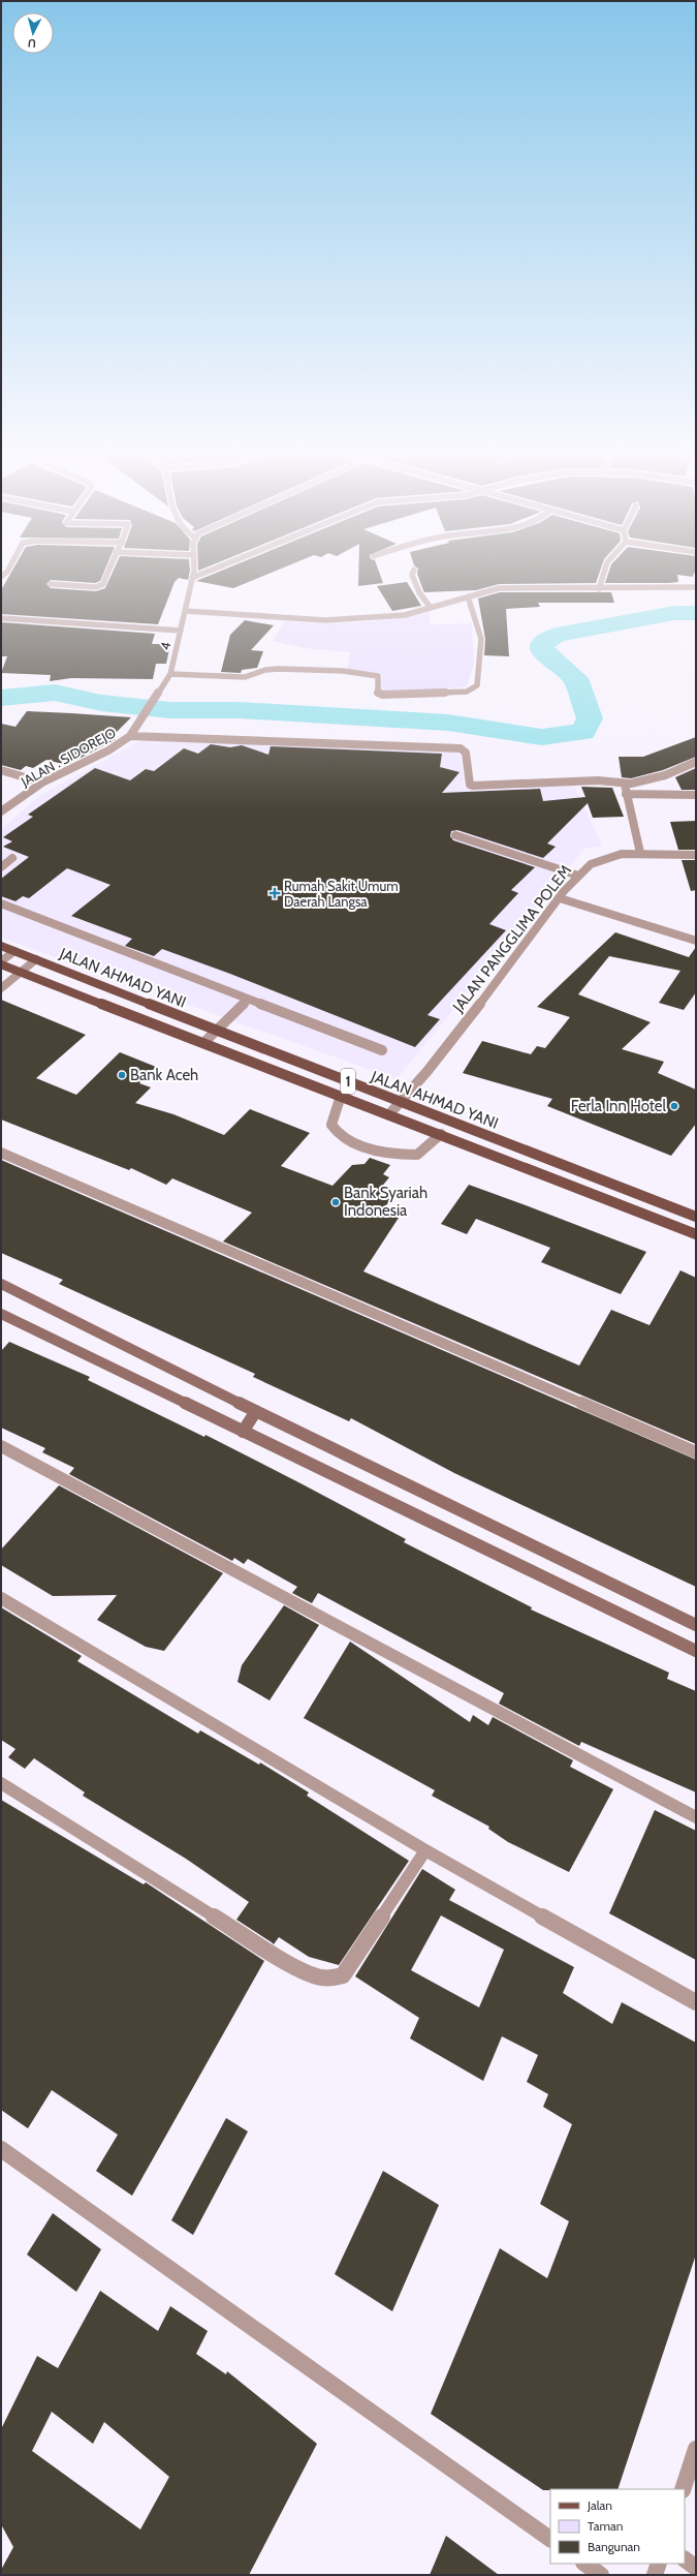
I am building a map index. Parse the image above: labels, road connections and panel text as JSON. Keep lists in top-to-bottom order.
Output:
{
  "streets": {
    "main road": ["JALAN AHMAD YANI", "1"],
    "street": ["4", "JALAN . SIDOREJO", "JALAN PANGGLIMA POLEM"]
  },
  "crossings": [
    ["4", "JALAN . SIDOREJO"],
    ["JALAN PANGGLIMA POLEM", "JALAN AHMAD YANI"],
    ["JALAN PANGGLIMA POLEM", "1"]
  ],
  "places": {
    "health": ["Rumah Sakit Umum Daerah Langsa"],
    "other": ["Bank Aceh", "Ferla Inn Hotel", "Bank Syariah Indonesia"]
  },
  "legend": ["Jalan", "Taman", "Bangunan"],
  "north": "bottom"
}
